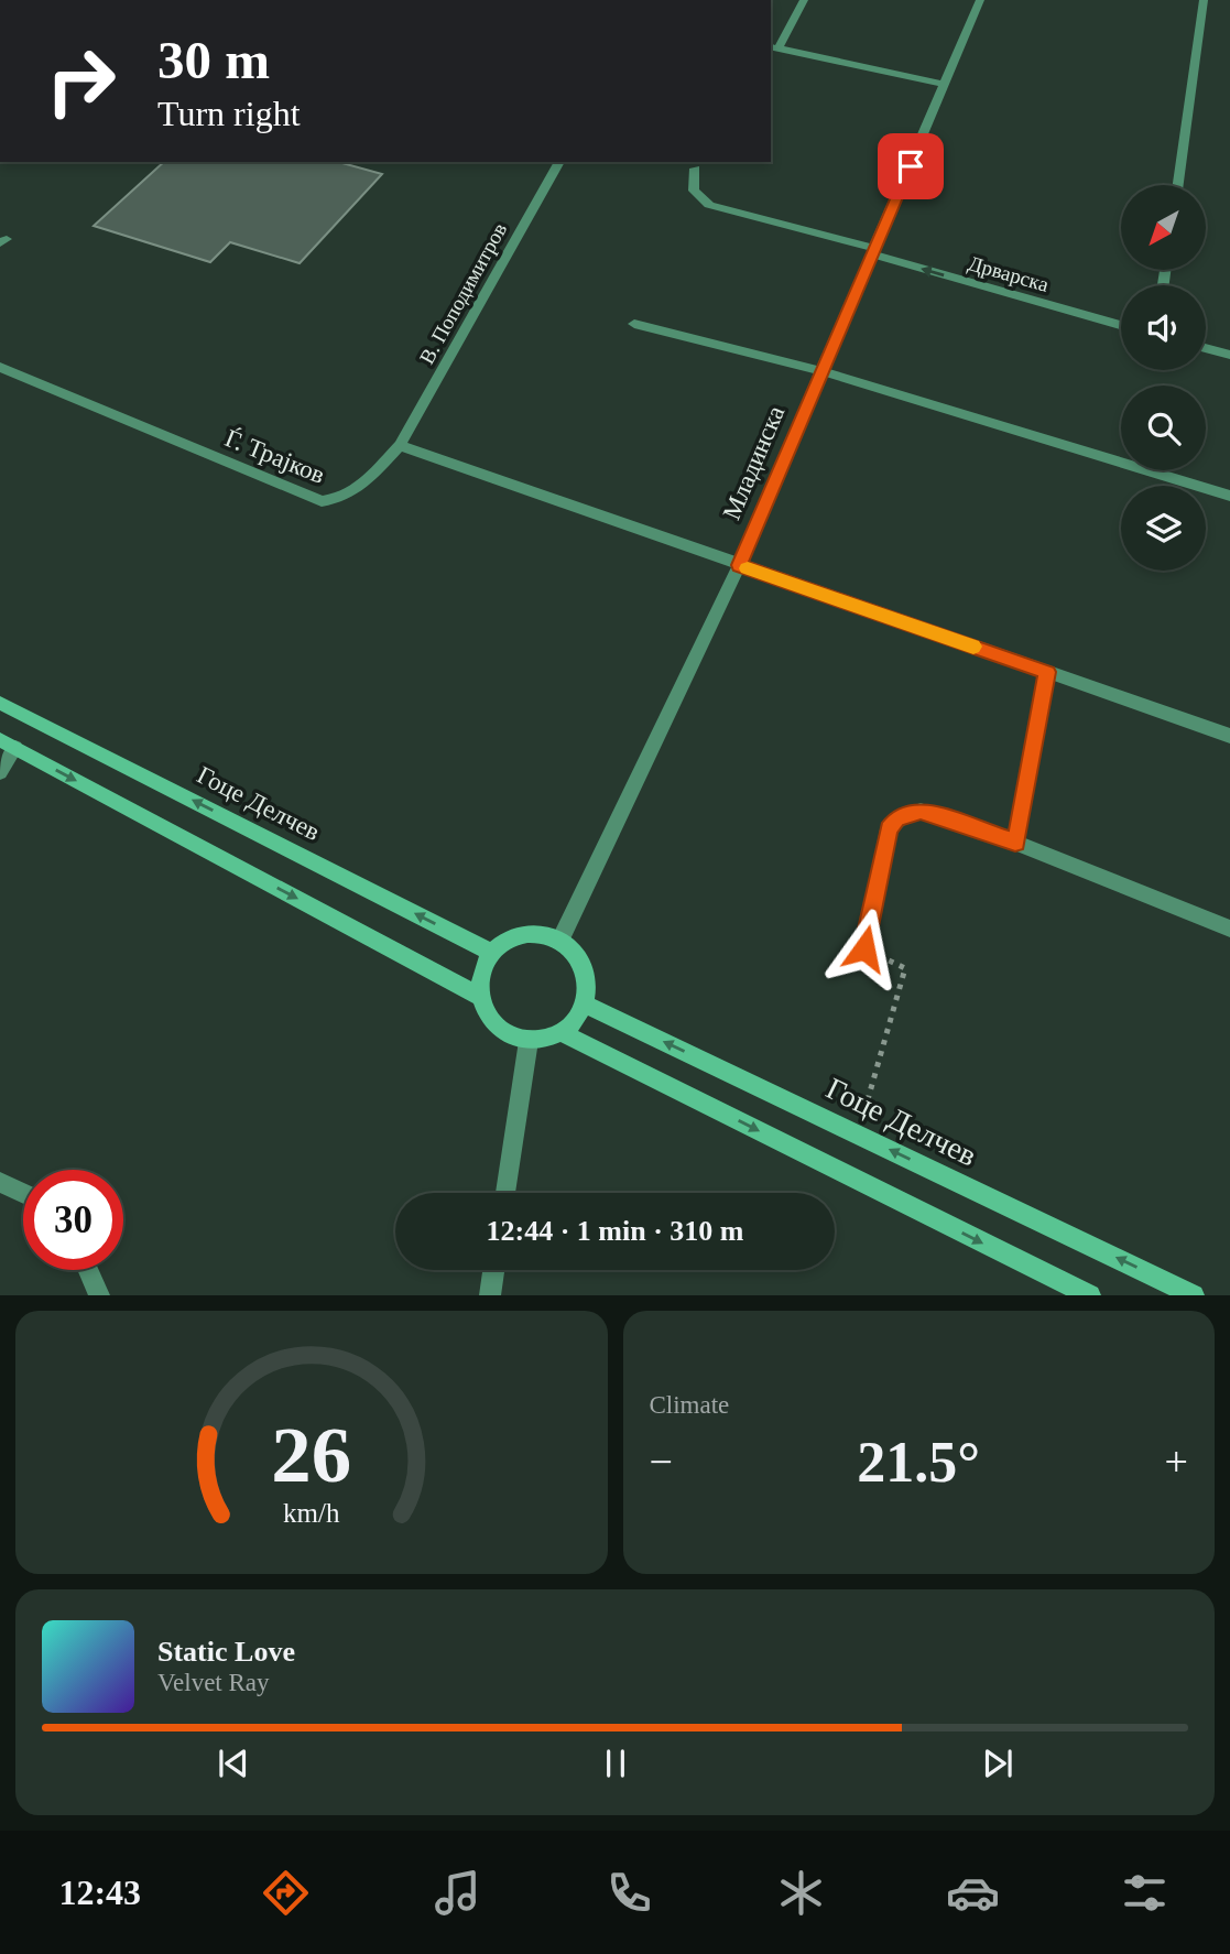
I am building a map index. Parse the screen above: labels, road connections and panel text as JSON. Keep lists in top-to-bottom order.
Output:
{
  "streets": {
    "main road": ["Гоце Делчев"],
    "street": [
      "Дрварска",
      "В. Поподимитров",
      "Ѓ. Трајков",
      "Младинска"
    ]
  },
  "crossings": [
    ["Дрварска", "Младинска"],
    ["В. Поподимитров", "Ѓ. Трајков"],
    ["Младинска", "Гоце Делчев"]
  ],
  "north": "bottom left",
  "page": {
    "turn": ["30 m", "Turn right"],
    "limit": "30",
    "trip": "12:44 · 1 min · 310 m",
    "tile": "Climate",
    "heat": ["−", "21.5°", "+"],
    "song": ["Static Love", "Velvet Ray"],
    "tabs": "12:43",
    "gauge": ["26", "km/h"]
  }
}
